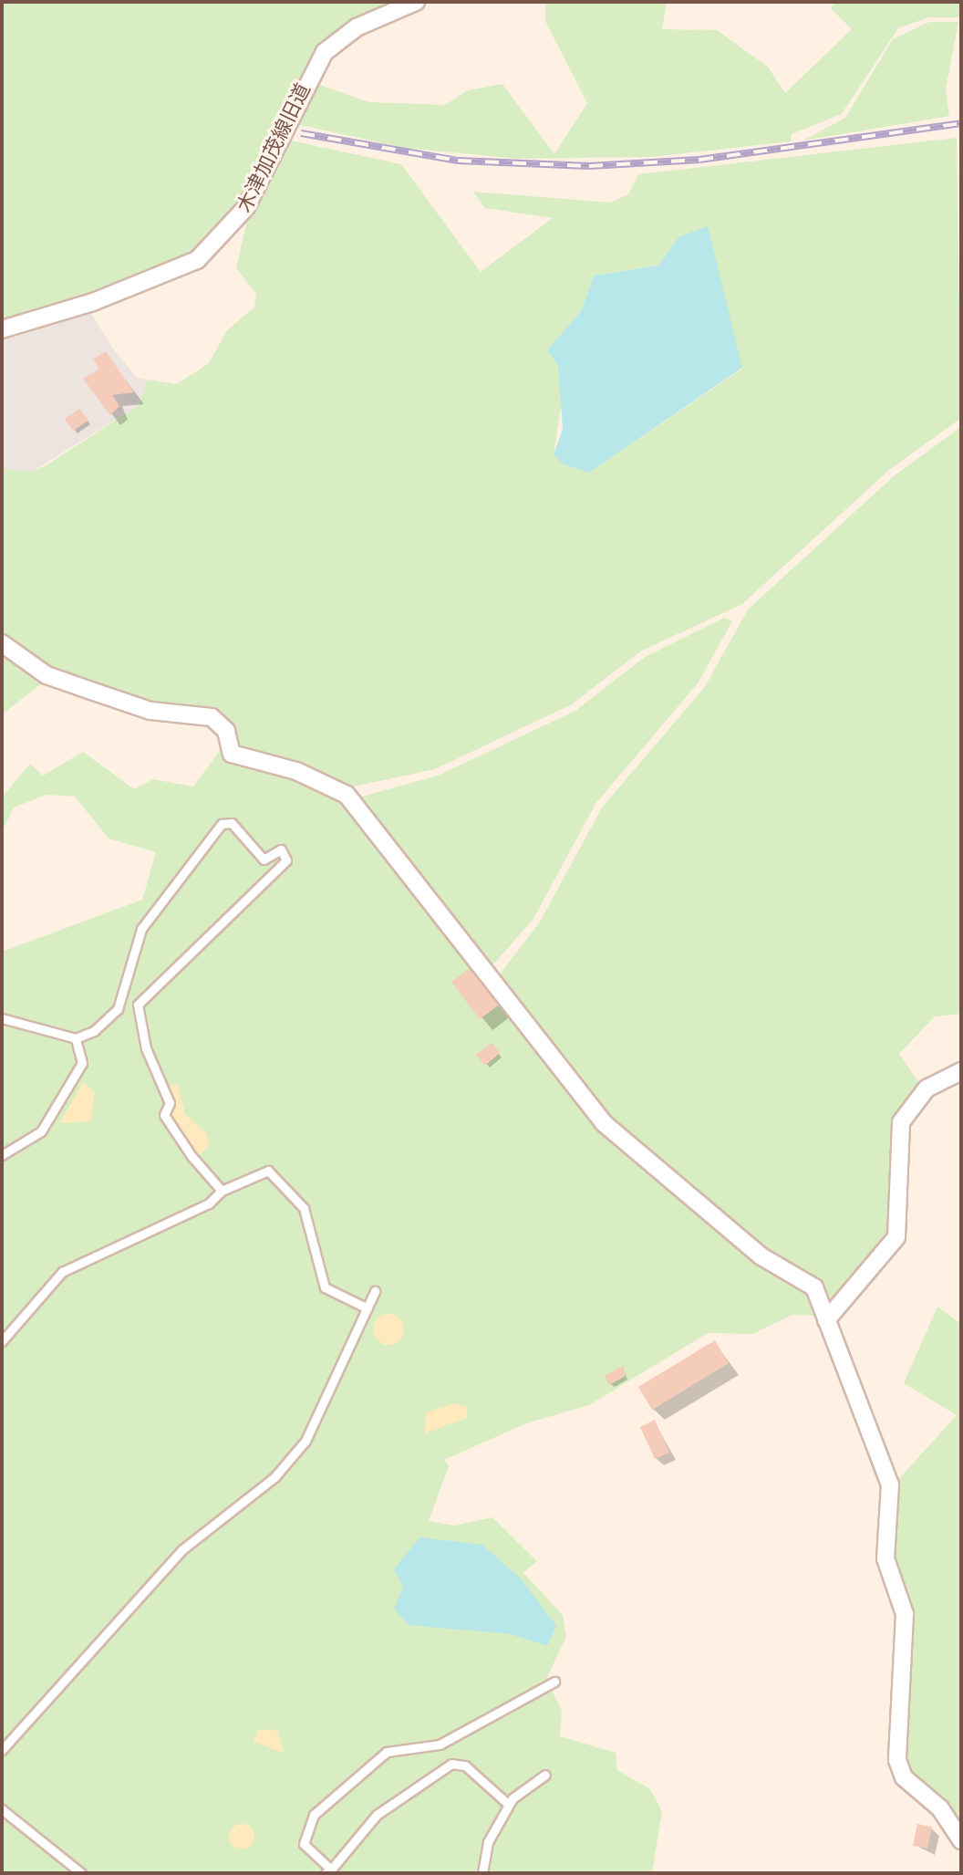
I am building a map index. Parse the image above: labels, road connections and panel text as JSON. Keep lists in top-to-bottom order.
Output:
{
  "streets": {
    "street": ["木津加茂線旧道"]
  }
}
